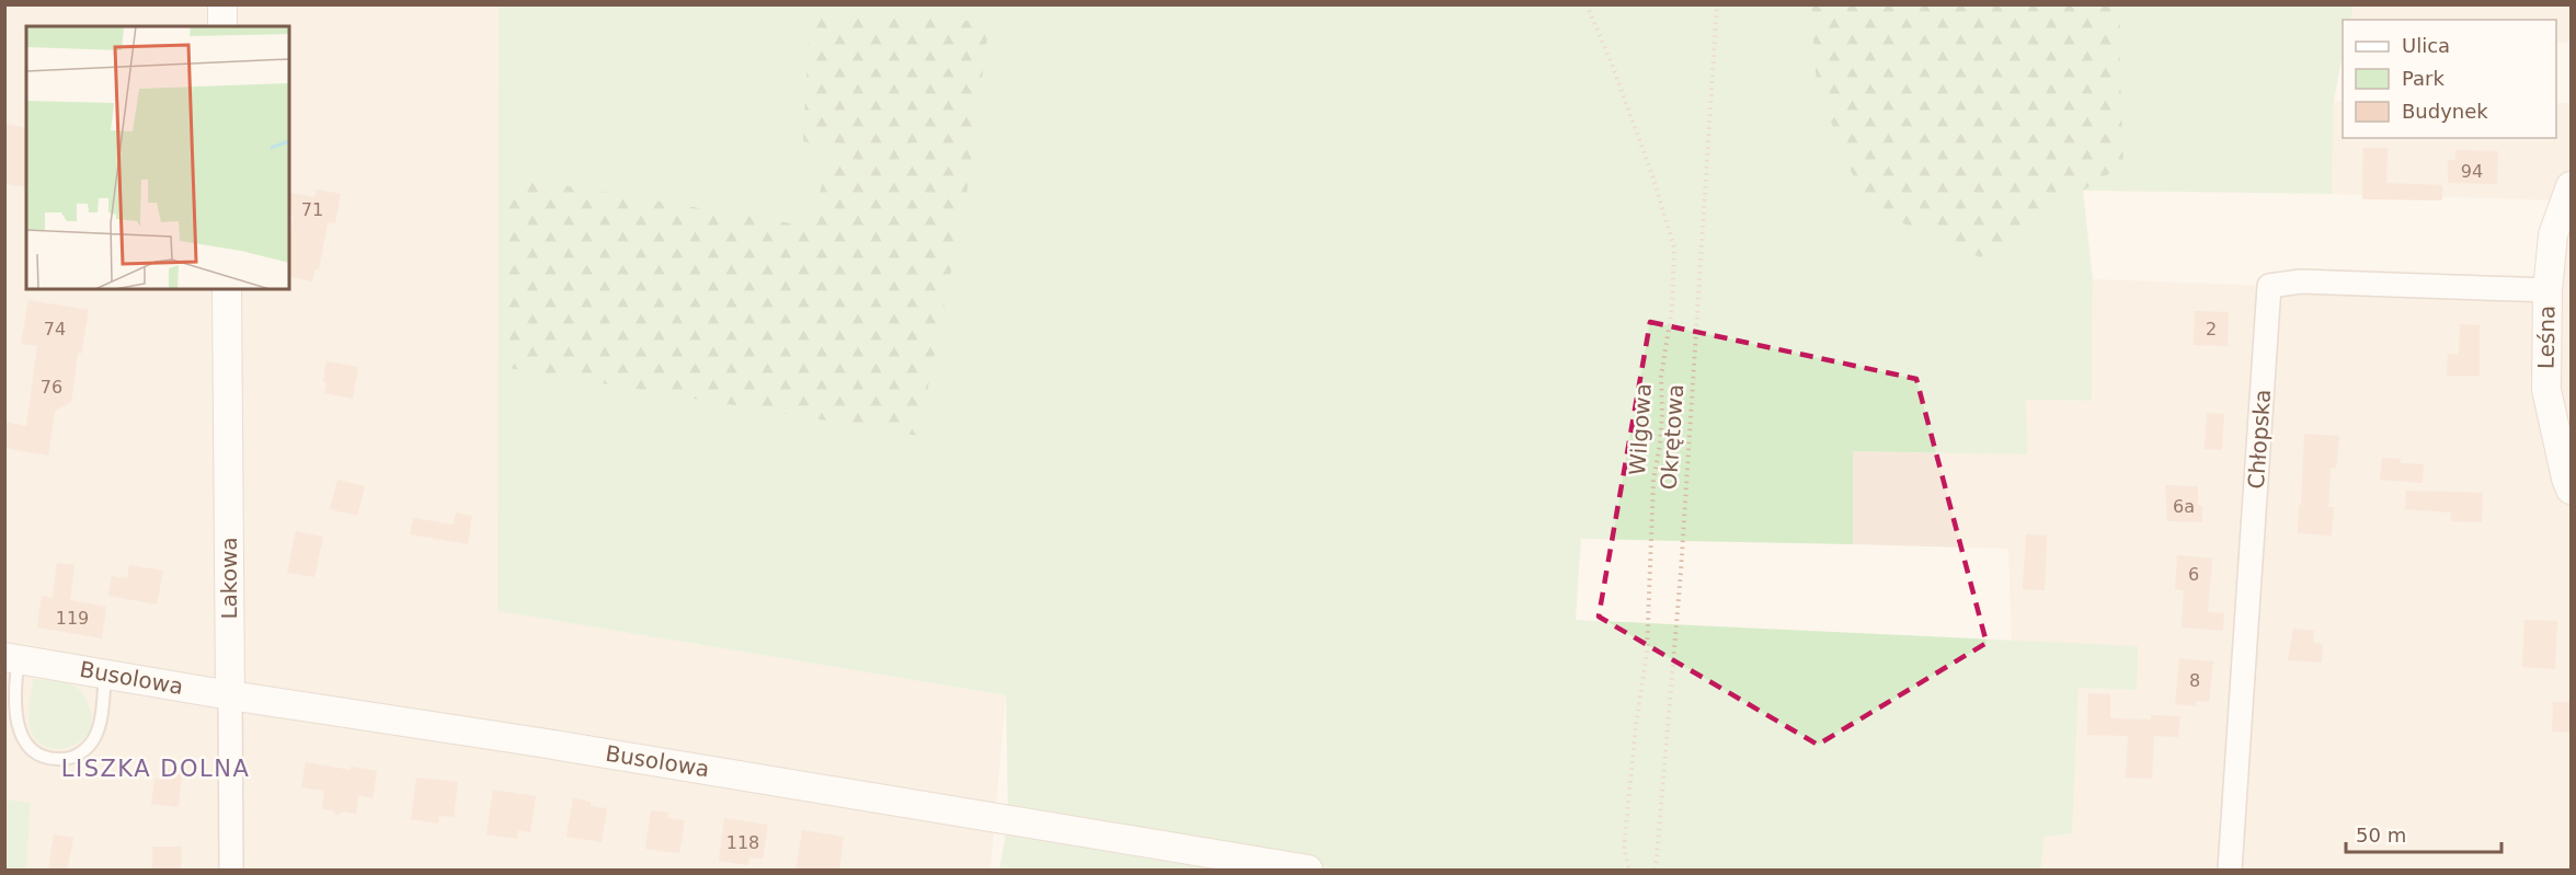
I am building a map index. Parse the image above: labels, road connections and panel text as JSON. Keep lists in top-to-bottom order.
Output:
{
  "streets": {
    "street": [
      "Leśna",
      "Chłopska",
      "Lakowa",
      "Busolowa"
    ],
    "path": ["Wilgowa", "Okrętowa"]
  },
  "crossings": [
    ["Leśna", "Chłopska"],
    ["Lakowa", "Busolowa"]
  ],
  "districts": ["LISZKA DOLNA"],
  "house_numbers": [
    "94",
    "71",
    "74",
    "2",
    "76",
    "6a",
    "6",
    "119",
    "8",
    "118"
  ],
  "legend": ["Ulica", "Park", "Budynek"],
  "scale_bar": "50 m"
}
